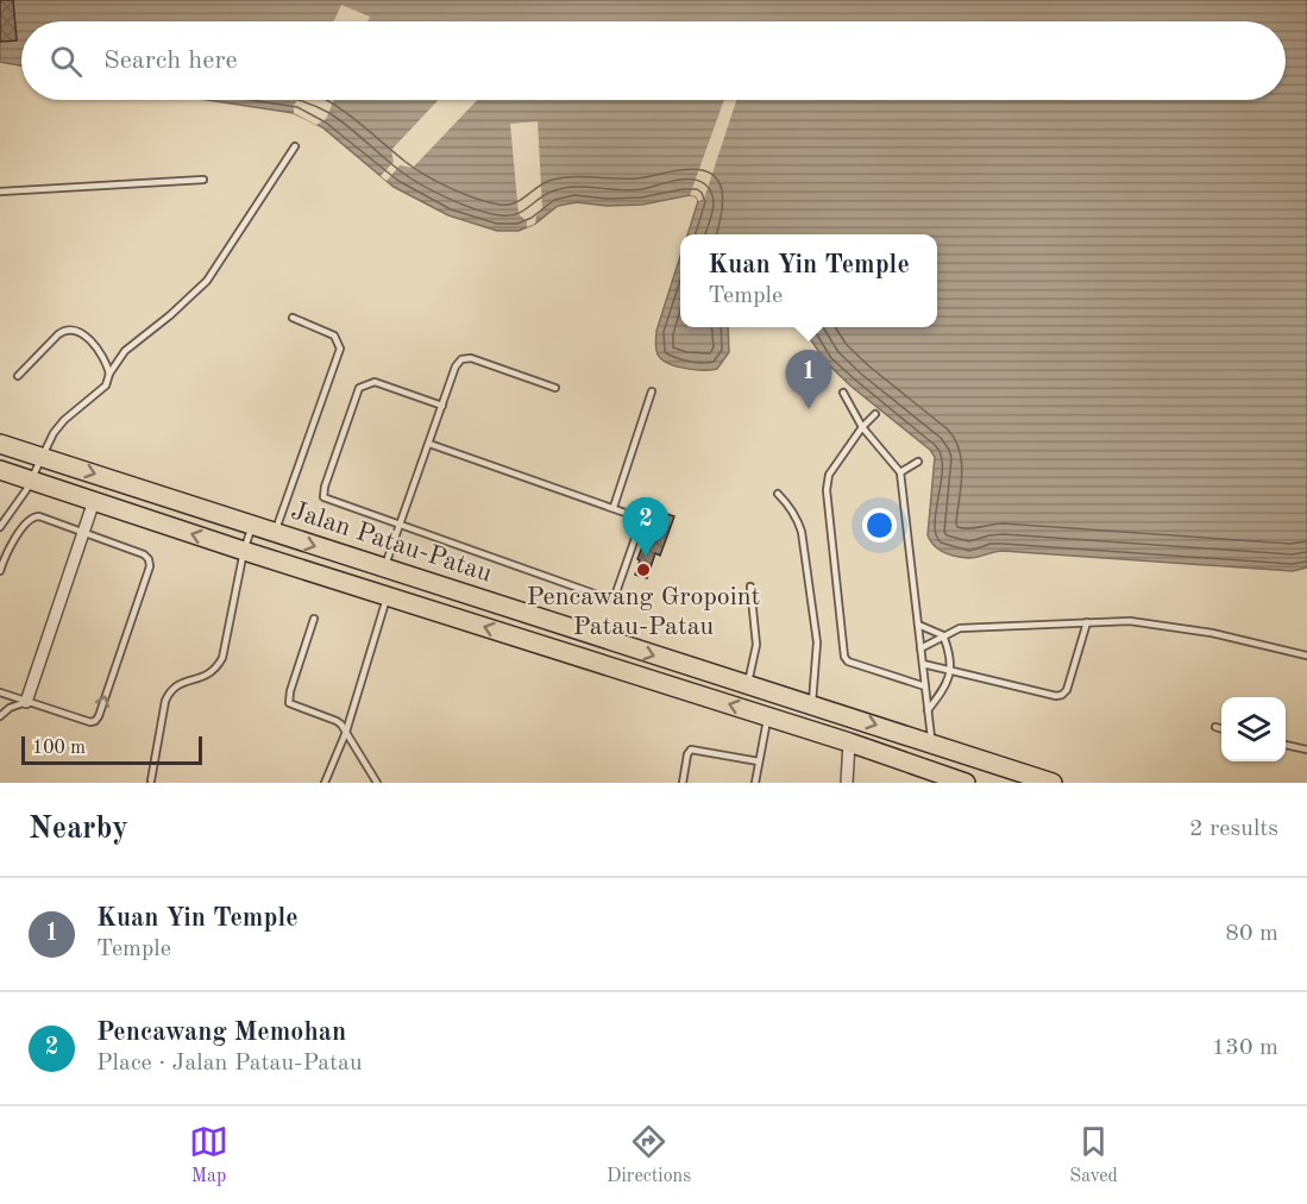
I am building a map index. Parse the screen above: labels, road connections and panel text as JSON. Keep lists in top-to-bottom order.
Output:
{
  "streets": {
    "main road": ["Jalan Patau-Patau"]
  },
  "places": ["Pencawang Gropoint Patau-Patau"],
  "scale_bar": "100 m",
  "page": {
    "search": "Search here",
    "popup": ["Kuan Yin Temple", "Temple"],
    "pins": ["1", "2"],
    "scale": "100 m",
    "heading": ["Nearby", "2 results"],
    "list": [
      {
        "mark": "1",
        "name": "Kuan Yin Temple",
        "note": "Temple",
        "value": "80 m"
      },
      {
        "mark": "2",
        "name": "Pencawang Memohan",
        "note": "Place · Jalan Patau-Patau",
        "value": "130 m"
      }
    ],
    "nav": ["Map", "Directions", "Saved"]
  }
}
